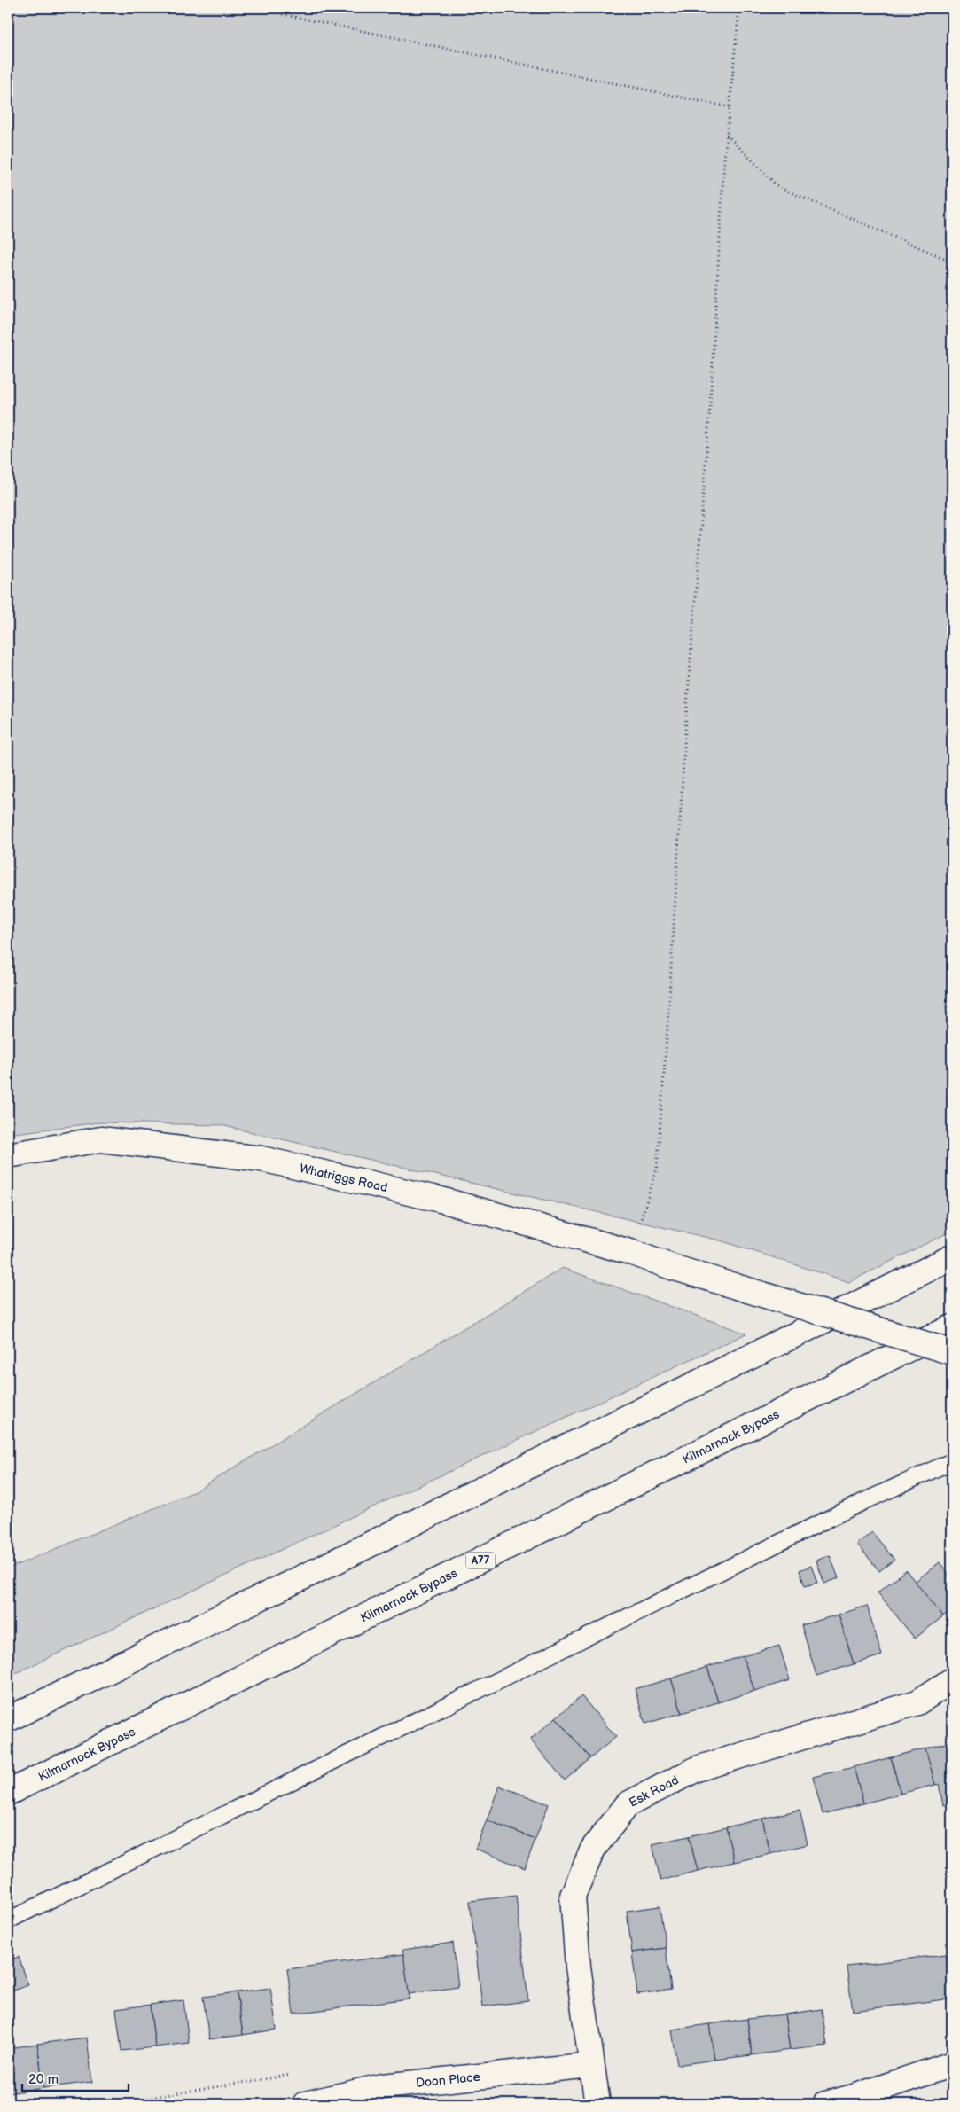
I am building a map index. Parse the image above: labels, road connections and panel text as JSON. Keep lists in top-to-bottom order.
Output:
{
  "streets": {
    "main road": [
      "Whatriggs Road",
      "Kilmarnock Bypass",
      "A77",
      "Esk Road",
      "Doon Place"
    ]
  },
  "crossings": [
    ["Esk Road", "Doon Place"]
  ],
  "scale_bar": "20 m"
}
